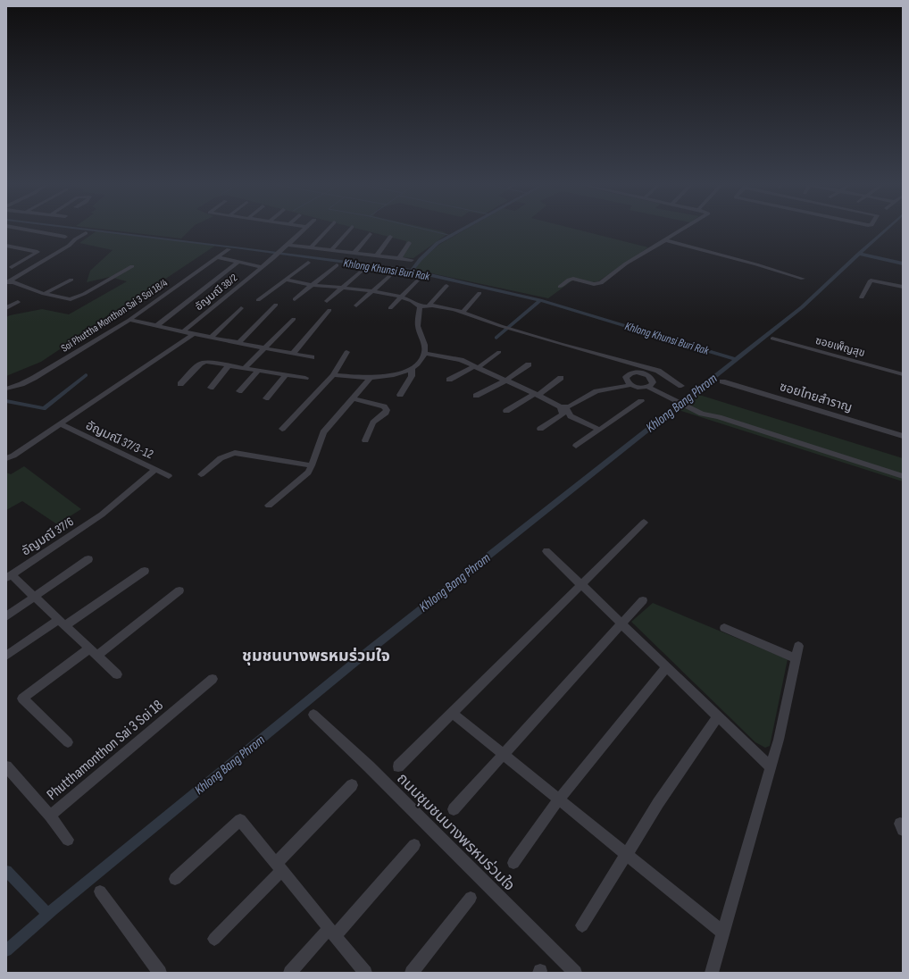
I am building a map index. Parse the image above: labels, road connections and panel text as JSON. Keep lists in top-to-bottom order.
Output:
{
  "streets": {
    "street": [
      "อัญมณี 38/2",
      "Soi Phuttha Monthon Sai 3 Soi 18/4",
      "ซอยเพ็ญสุข",
      "ซอยไทยสำราญ",
      "อัญมณี 37/3-12",
      "อัญมณี 37/6",
      "Phutthamonthon Sai 3 Soi 18",
      "ถนนชุมชนบางพรหมร่วมใจ"
    ]
  },
  "crossings": [
    ["อัญมณี 37/3-12", "อัญมณี 37/6"]
  ],
  "districts": ["ชุมชนบางพรหมร่วมใจ"],
  "water": ["Khlong Khunsi Buri Rak", "Khlong Bang Phrom"]
}
